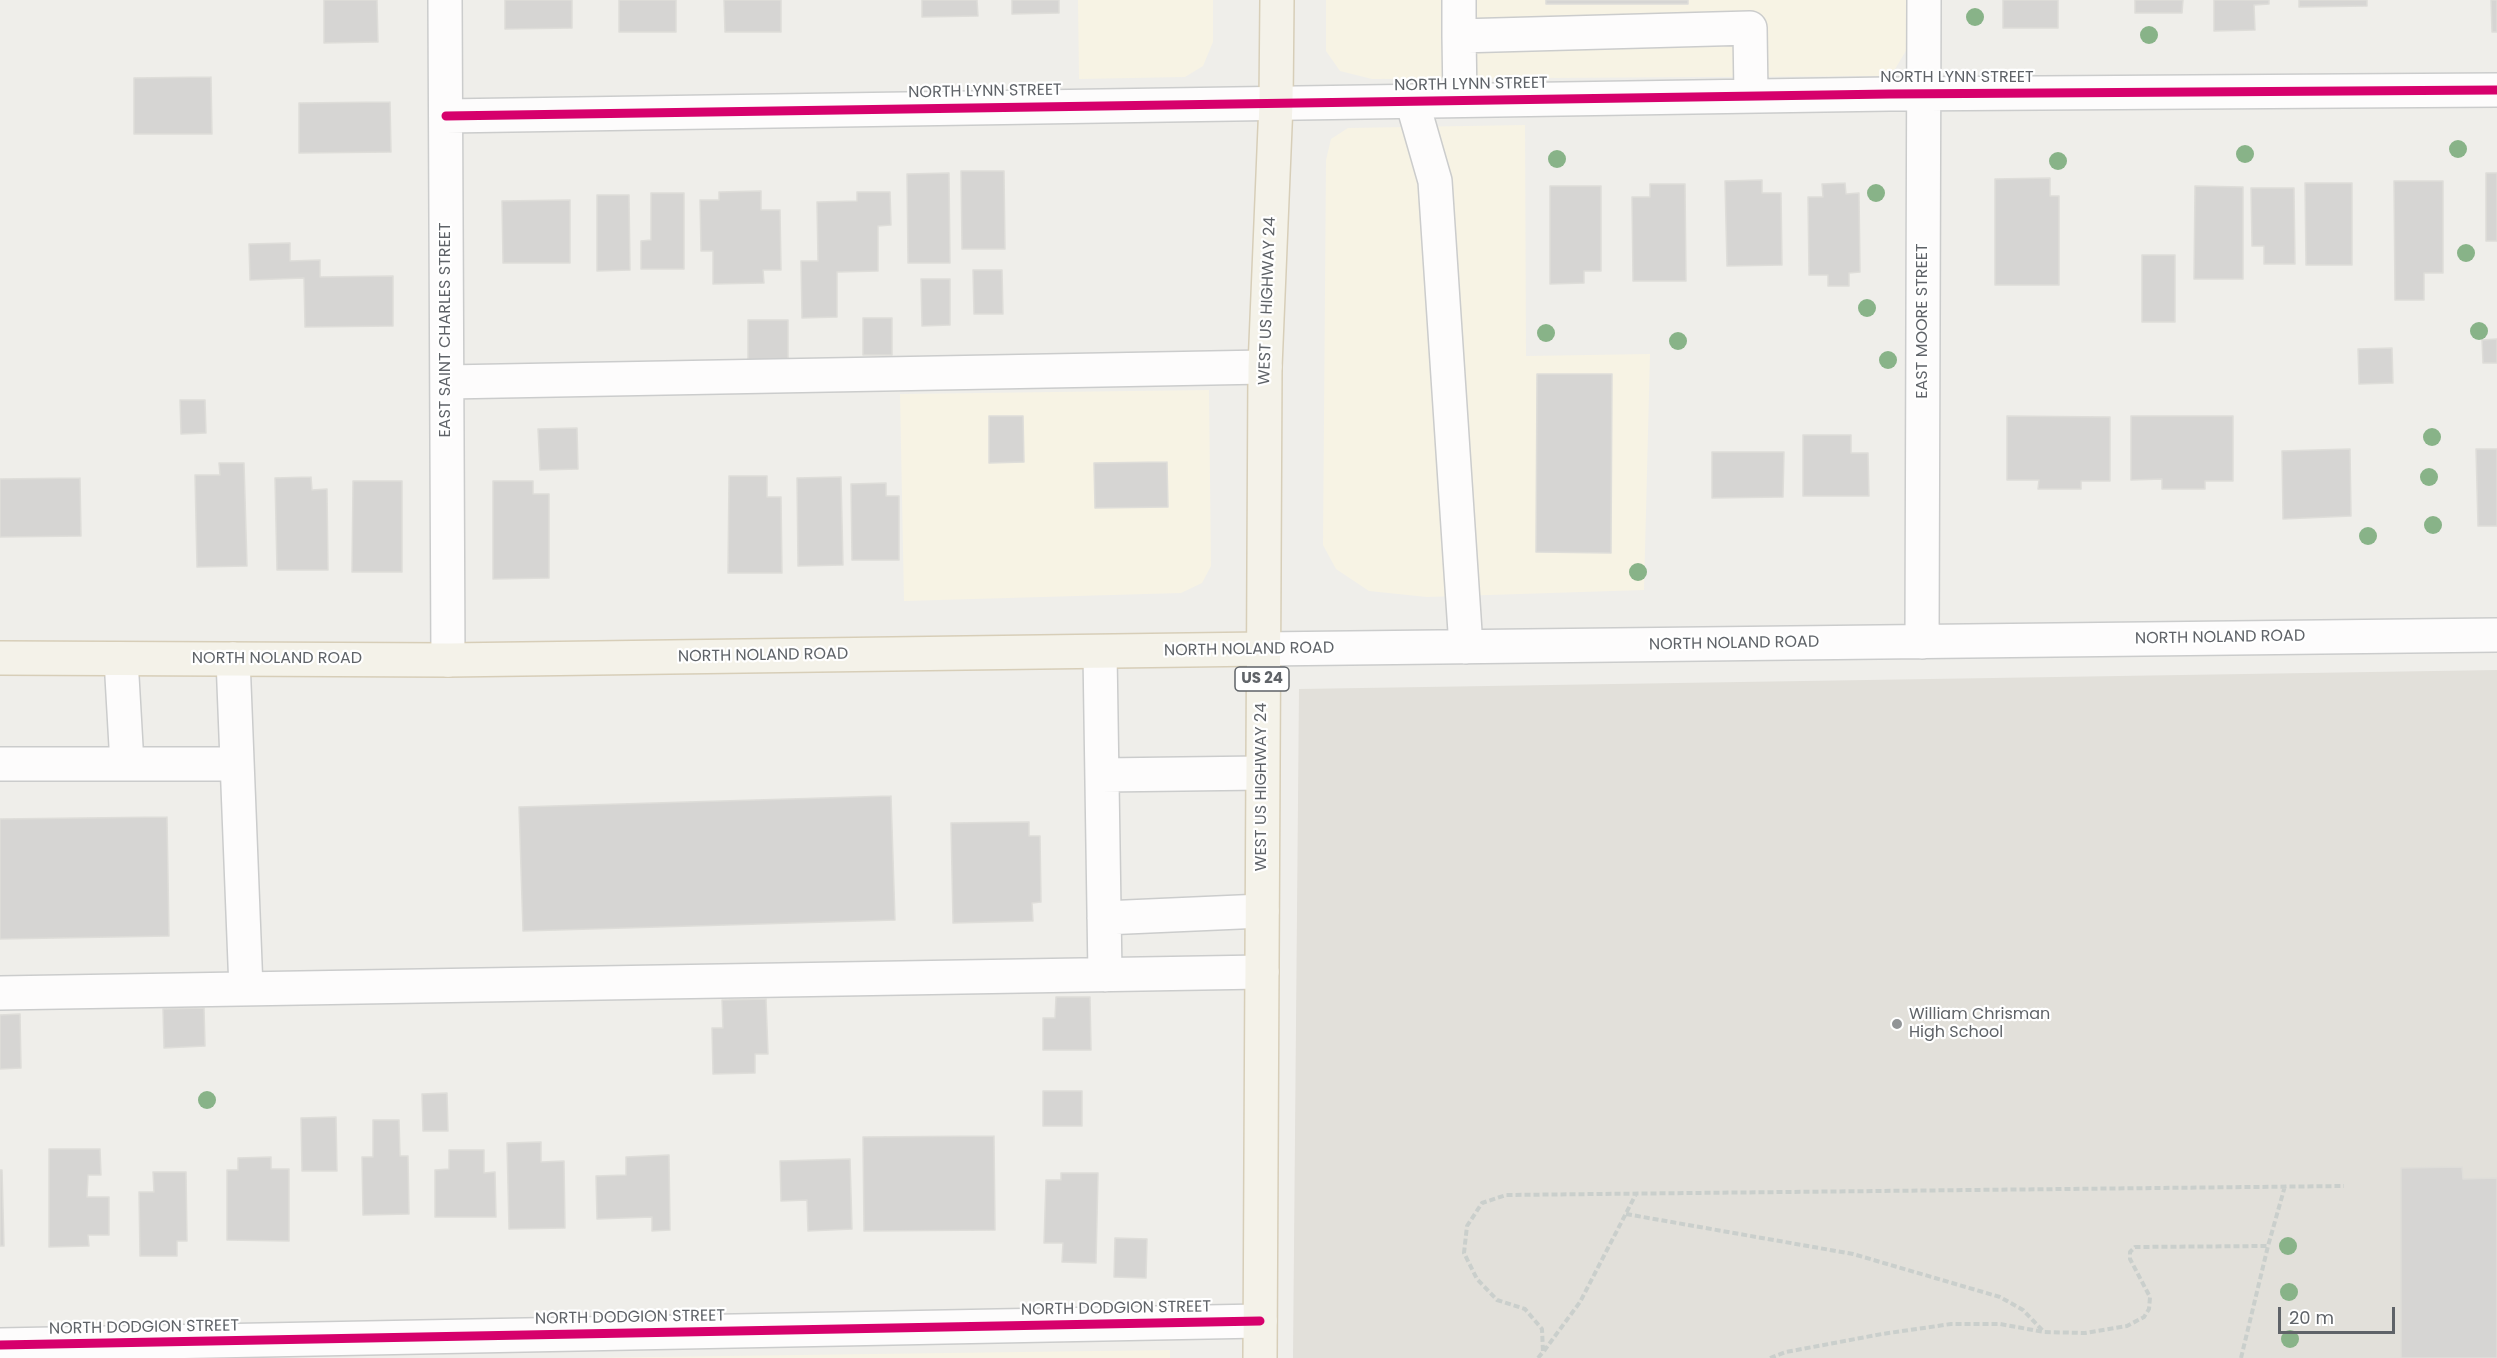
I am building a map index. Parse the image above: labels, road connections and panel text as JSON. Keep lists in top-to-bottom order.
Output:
{
  "streets": {
    "main road": ["WEST US HIGHWAY 24", "NORTH NOLAND ROAD", "US 24"],
    "street": [
      "NORTH LYNN STREET",
      "EAST MOORE STREET",
      "EAST SAINT CHARLES STREET",
      "NORTH DODGION STREET"
    ]
  },
  "crossings": [
    ["NORTH LYNN STREET", "WEST US HIGHWAY 24"],
    ["NORTH LYNN STREET", "EAST MOORE STREET"],
    ["NORTH LYNN STREET", "EAST SAINT CHARLES STREET"],
    ["WEST US HIGHWAY 24", "NORTH NOLAND ROAD"],
    ["WEST US HIGHWAY 24", "NORTH DODGION STREET"],
    ["EAST MOORE STREET", "NORTH NOLAND ROAD"],
    ["EAST SAINT CHARLES STREET", "NORTH NOLAND ROAD"]
  ],
  "places": ["William Chrisman High School"],
  "scale_bar": "20 m"
}
